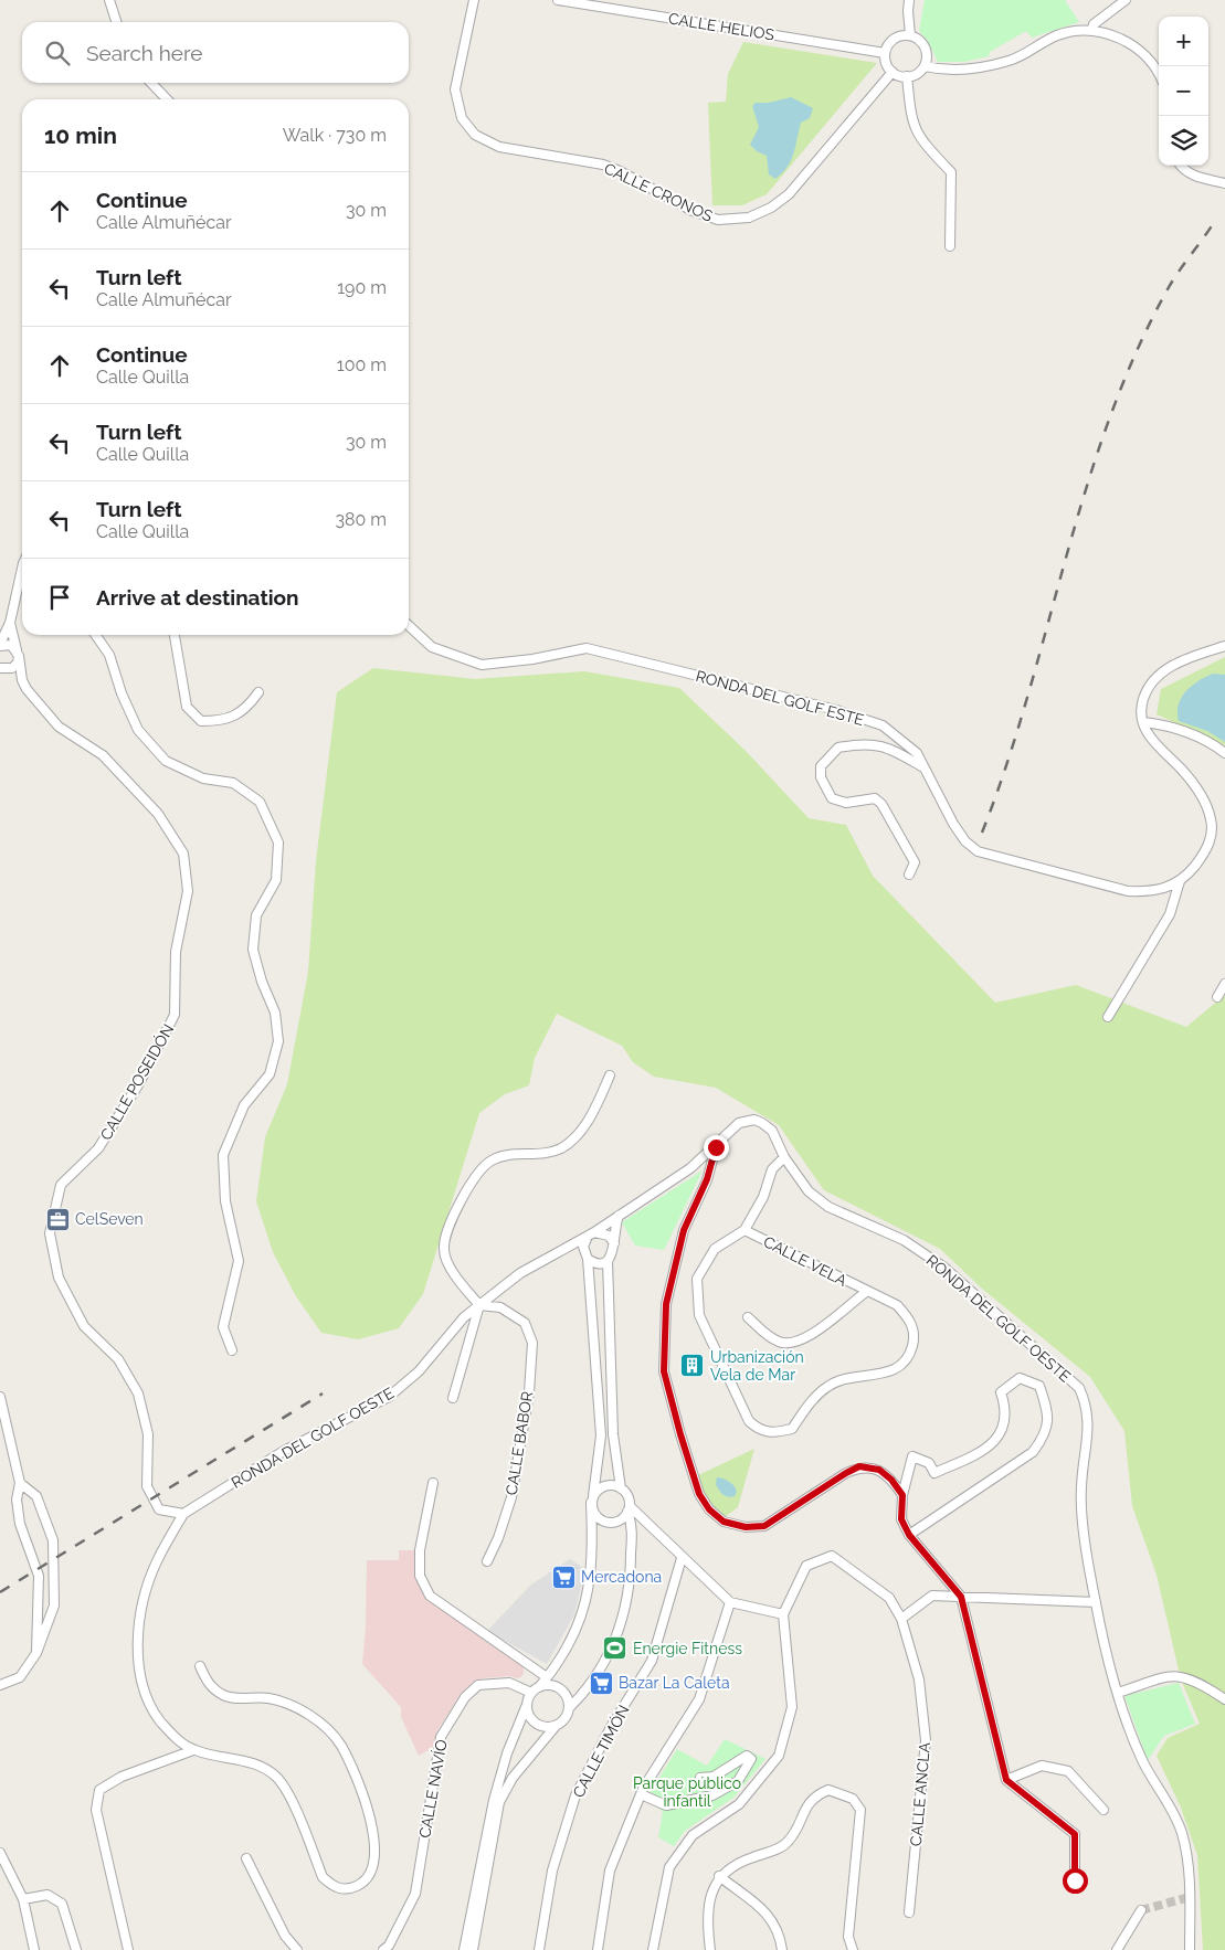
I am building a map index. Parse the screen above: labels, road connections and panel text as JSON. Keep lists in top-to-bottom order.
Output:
{
  "streets": {
    "street": [
      "CALLE HELIOS",
      "CALLE CRONOS",
      "RONDA DEL GOLF ESTE",
      "CALLE POSEIDÓN",
      "CALLE VELA",
      "RONDA DEL GOLF OESTE",
      "CALLE BABOR",
      "CALLE TIMÓN",
      "CALLE NAVÍO",
      "CALLE ANCLA"
    ]
  },
  "crossings": [
    ["CALLE HELIOS", "CALLE CRONOS"],
    ["CALLE POSEIDÓN", "RONDA DEL GOLF OESTE"],
    ["CALLE VELA", "RONDA DEL GOLF OESTE"],
    ["RONDA DEL GOLF OESTE", "CALLE BABOR"]
  ],
  "parks": ["Parque público infantil"],
  "places": {
    "office": ["CelSeven"],
    "building": ["Urbanización Vela de Mar"],
    "supermarket": ["Mercadona", "Bazar La Caleta"],
    "sports": ["Energie Fitness"]
  },
  "page": {
    "map_buttons": ["+", "−"],
    "search": "Search here",
    "heading": ["10 min", "Walk · 730 m"],
    "list": [
      ["Continue", "Calle Almuñécar", "30 m"],
      ["Turn left", "Calle Almuñécar", "190 m"],
      ["Continue", "Calle Quilla", "100 m"],
      ["Turn left", "Calle Quilla", "30 m"],
      ["Turn left", "Calle Quilla", "380 m"],
      "Arrive at destination"
    ]
  }
}
